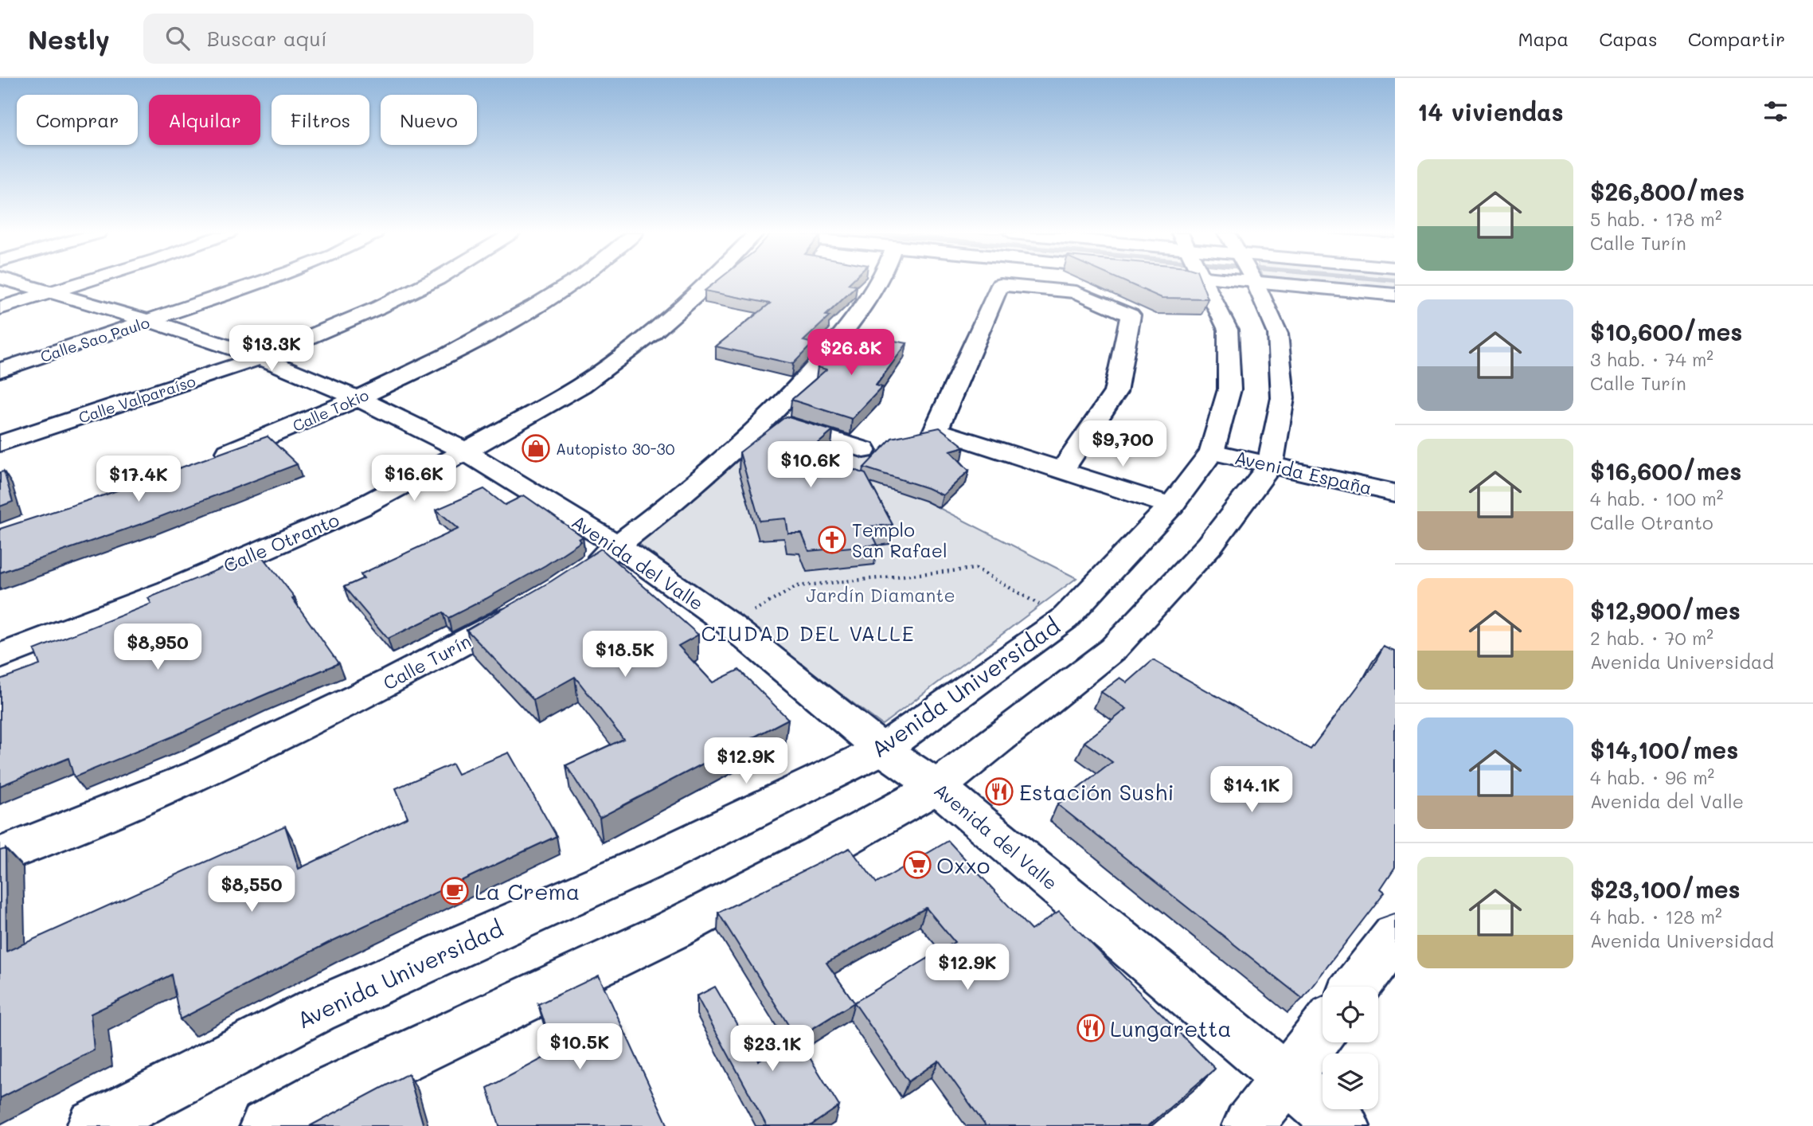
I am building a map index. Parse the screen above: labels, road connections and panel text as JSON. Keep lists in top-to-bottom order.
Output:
{
  "streets": {
    "street": [
      "Calle Sao Paulo",
      "Calle Valparaíso",
      "Calle Tokio",
      "Avenida España",
      "Calle Otranto",
      "Avenida del Valle",
      "Calle Turín",
      "Avenida Universidad"
    ]
  },
  "crossings": [
    ["Calle Sao Paulo", "Avenida del Valle"],
    ["Calle Valparaíso", "Avenida del Valle"],
    ["Calle Tokio", "Avenida del Valle"],
    ["Avenida España", "Avenida Universidad"],
    ["Calle Otranto", "Avenida del Valle"],
    ["Avenida del Valle", "Avenida Universidad"]
  ],
  "districts": ["CIUDAD DEL VALLE"],
  "parks": ["Jardín Diamante"],
  "places": {
    "shop": ["Autopisto 30-30"],
    "church": ["Templo San Rafael"],
    "restaurant": ["Estación Sushi", "Lungaretta"],
    "supermarket": ["Oxxo"],
    "cafe": ["La Crema"]
  },
  "page": {
    "header": "Nestly",
    "search": "Buscar aquí",
    "nav": ["Mapa", "Capas", "Compartir"],
    "heading": "14 viviendas",
    "chip": [
      "Comprar",
      "Alquilar",
      "Filtros",
      "Nuevo"
    ],
    "list": [
      {
        "name": "$26,800/mes",
        "note": "5 hab. · 178 m² · Calle Turín"
      },
      {
        "name": "$10,600/mes",
        "note": "3 hab. · 74 m² · Calle Turín"
      },
      {
        "name": "$16,600/mes",
        "note": "4 hab. · 100 m² · Calle Otranto"
      },
      {
        "name": "$12,900/mes",
        "note": "2 hab. · 70 m² · Avenida Universidad"
      },
      {
        "name": "$14,100/mes",
        "note": "4 hab. · 96 m² · Avenida del Valle"
      },
      {
        "name": "$23,100/mes",
        "note": "4 hab. · 128 m² · Avenida Universidad"
      }
    ],
    "price": [
      "$13.3K",
      "$26.8K",
      "$9,700",
      "$10.6K",
      "$16.6K",
      "$17.4K",
      "$8,950",
      "$18.5K",
      "$12.9K",
      "$14.1K",
      "$8,550",
      "$12.9K",
      "$10.5K",
      "$23.1K"
    ]
  }
}
